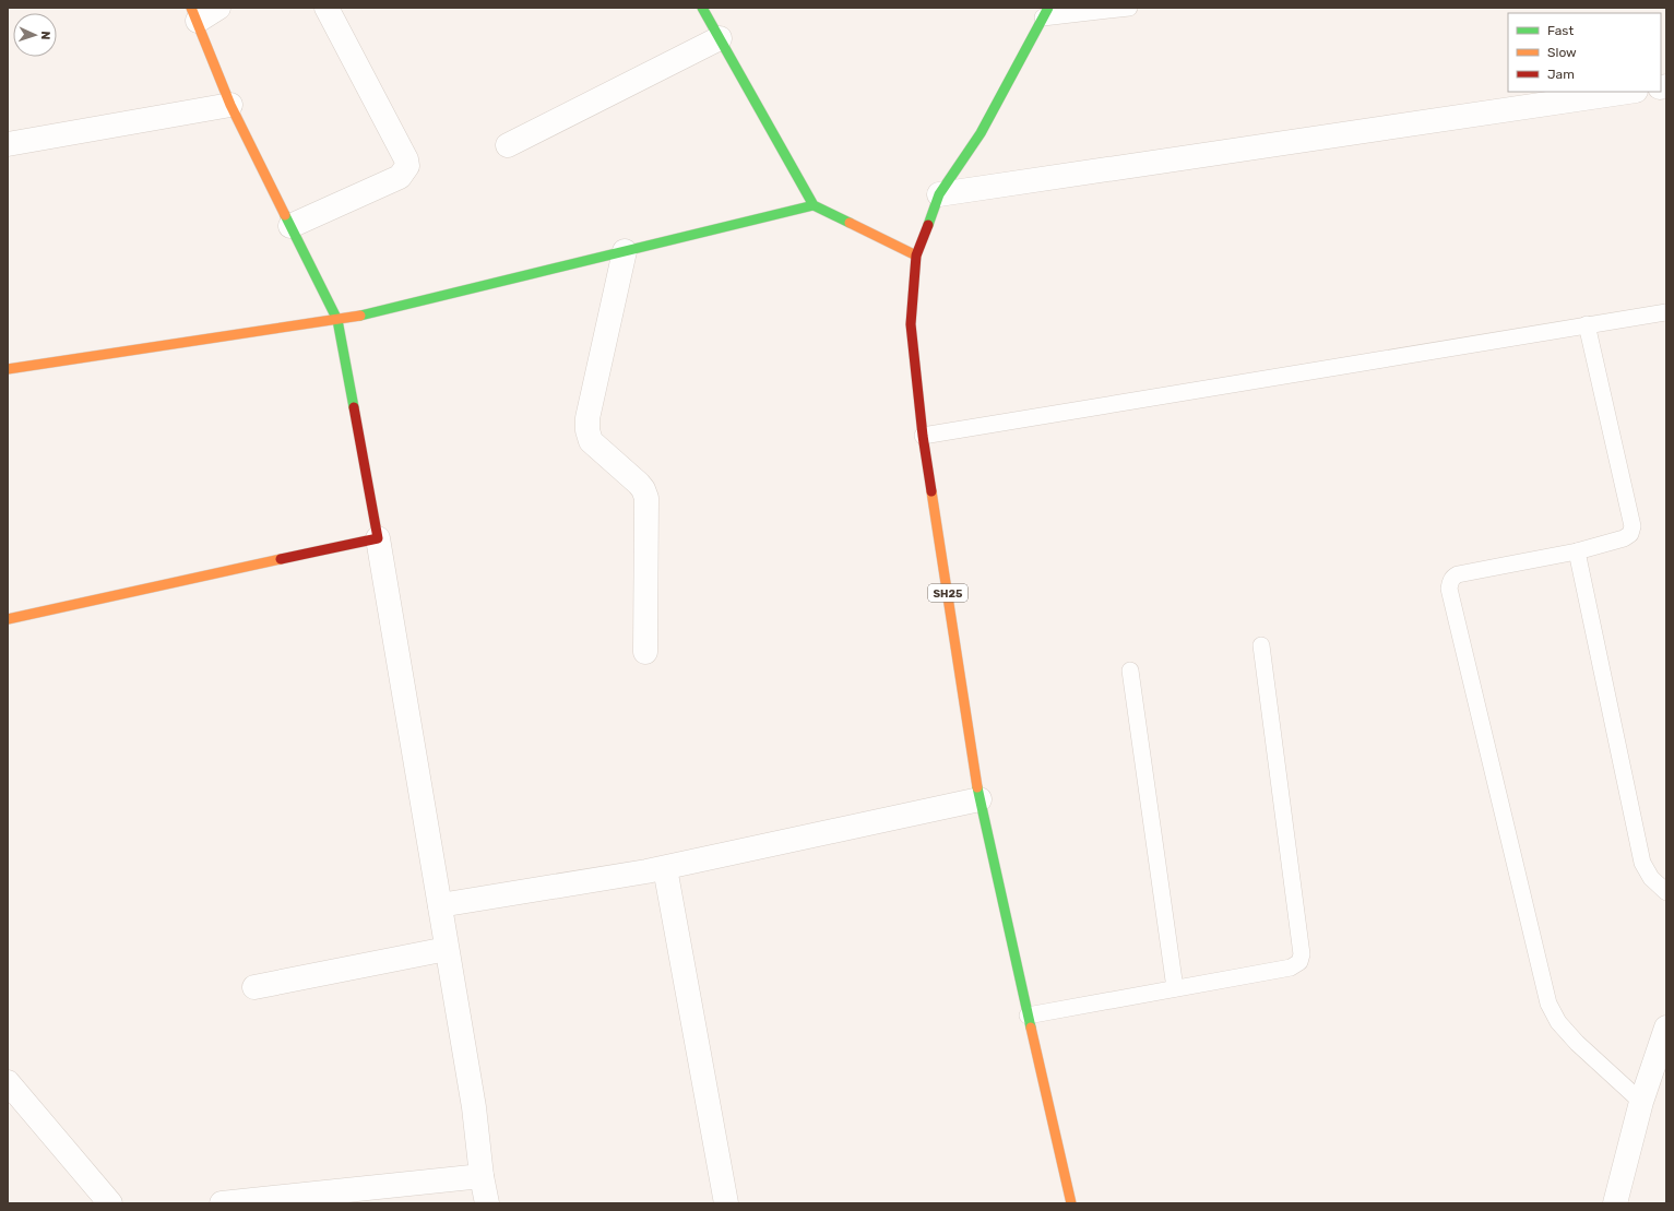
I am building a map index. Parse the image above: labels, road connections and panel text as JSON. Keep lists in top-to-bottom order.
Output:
{
  "streets": {
    "street": ["SH25"]
  },
  "legend": ["Fast", "Slow", "Jam"],
  "north": "right"
}
